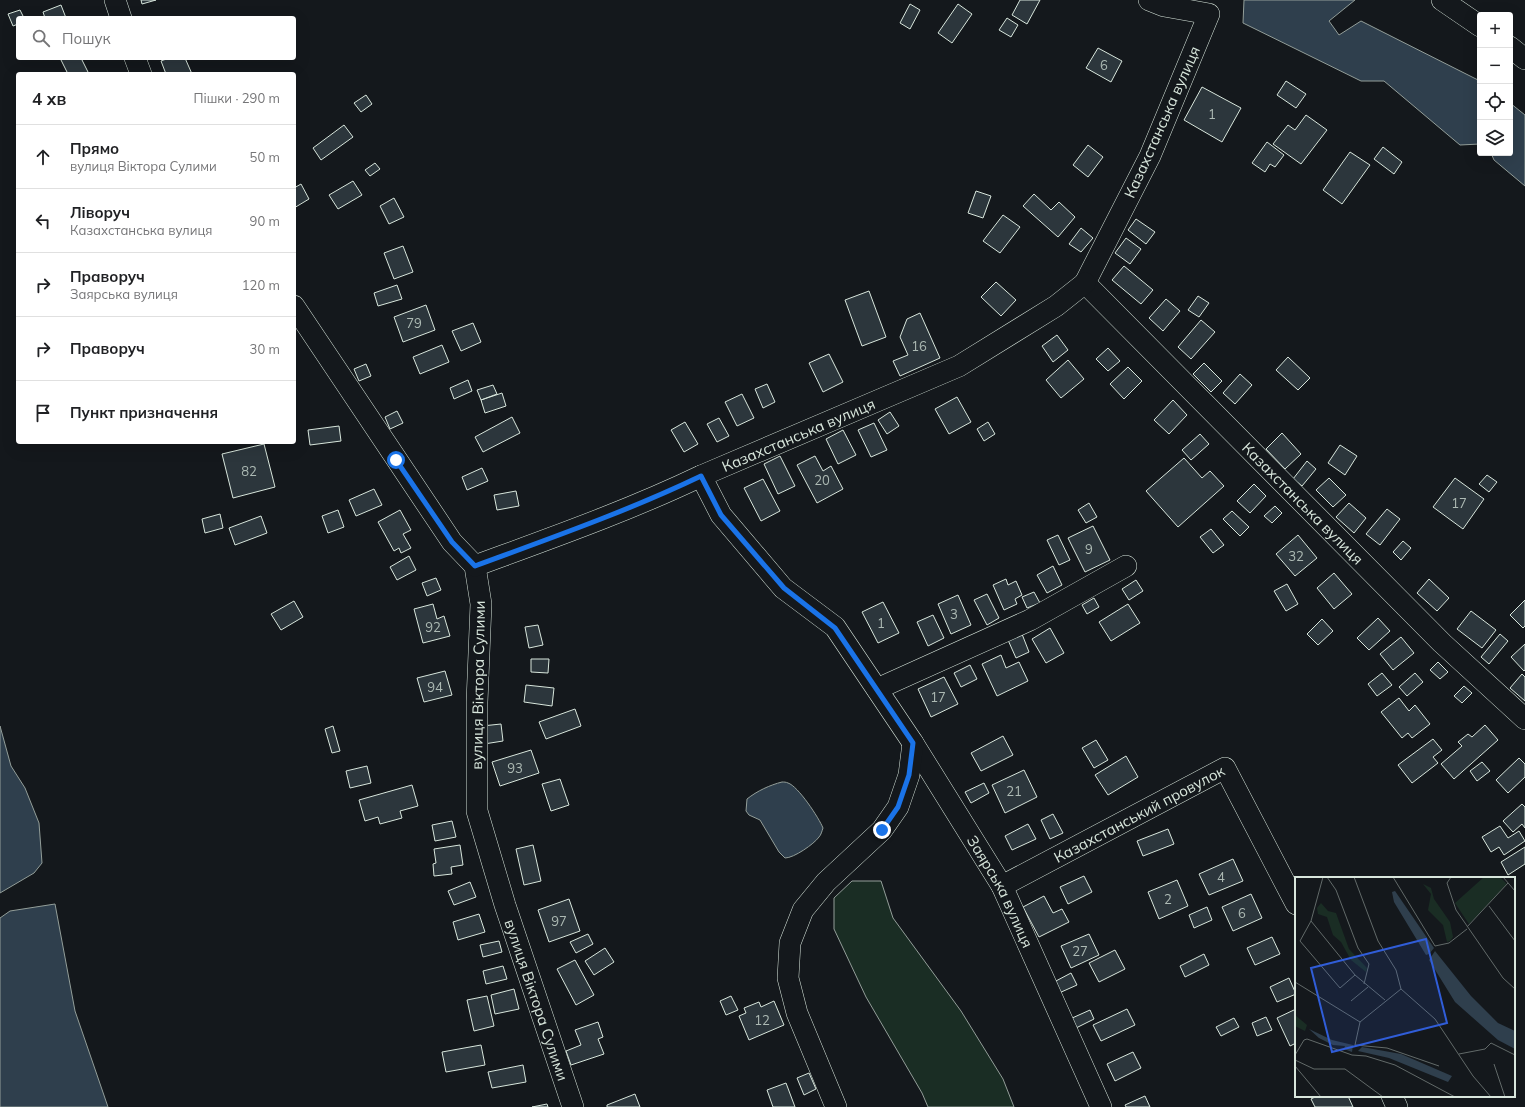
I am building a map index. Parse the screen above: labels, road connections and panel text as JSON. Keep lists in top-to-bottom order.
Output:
{
  "streets": {
    "street": [
      "Казахстанська вулиця",
      "вулиця Віктора Сулими",
      "Казахстанський провулок",
      "Заярська вулиця"
    ]
  },
  "crossings": [
    ["Казахстанська вулиця", "вулиця Віктора Сулими"],
    ["Казахстанська вулиця", "Заярська вулиця"],
    ["Казахстанський провулок", "Заярська вулиця"]
  ],
  "house_numbers": [
    "6",
    "1",
    "79",
    "16",
    "82",
    "20",
    "17",
    "9",
    "32",
    "3",
    "1",
    "92",
    "94",
    "17",
    "93",
    "21",
    "4",
    "2",
    "6",
    "97",
    "27",
    "12"
  ],
  "page": {
    "map_buttons": ["+", "−"],
    "search": "Пошук",
    "heading": ["4 хв", "Пішки · 290 m"],
    "list": [
      ["Прямо", "вулиця Віктора Сулими", "50 m"],
      ["Ліворуч", "Казахстанська вулиця", "90 m"],
      ["Праворуч", "Заярська вулиця", "120 m"],
      ["Праворуч", "30 m"],
      "Пункт призначення"
    ]
  }
}
